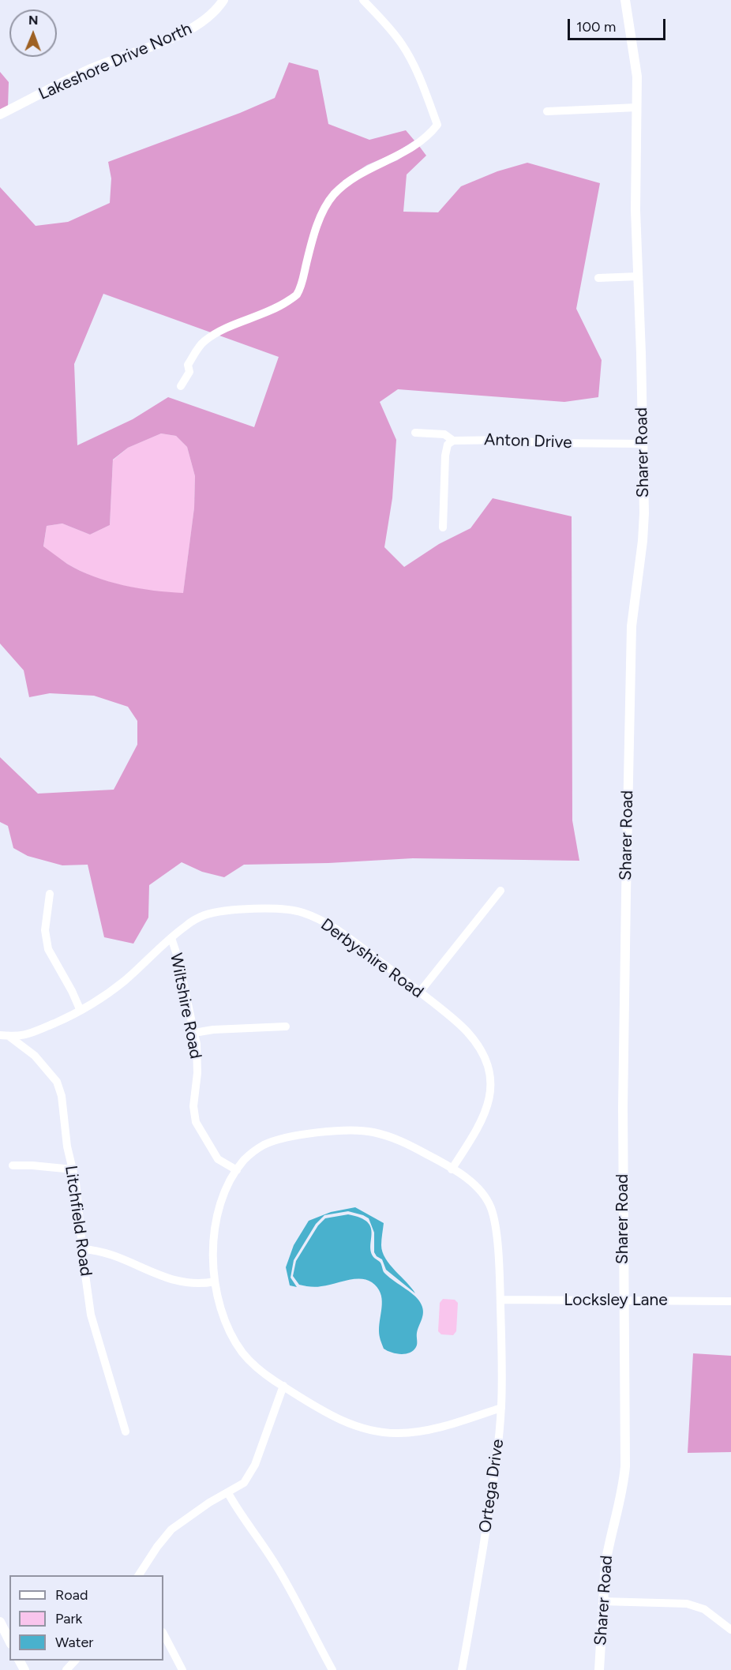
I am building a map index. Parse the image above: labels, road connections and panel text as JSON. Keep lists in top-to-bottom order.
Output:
{
  "streets": {
    "street": [
      "Lakeshore Drive North",
      "Anton Drive",
      "Sharer Road",
      "Derbyshire Road",
      "Wiltshire Road",
      "Litchfield Road",
      "Locksley Lane",
      "Ortega Drive"
    ]
  },
  "crossings": [
    ["Anton Drive", "Sharer Road"],
    ["Sharer Road", "Locksley Lane"],
    ["Derbyshire Road", "Wiltshire Road"],
    ["Derbyshire Road", "Litchfield Road"],
    ["Derbyshire Road", "Ortega Drive"],
    ["Wiltshire Road", "Ortega Drive"],
    ["Locksley Lane", "Ortega Drive"]
  ],
  "legend": ["Road", "Park", "Water"],
  "scale_bar": "100 m",
  "north": "top"
}
